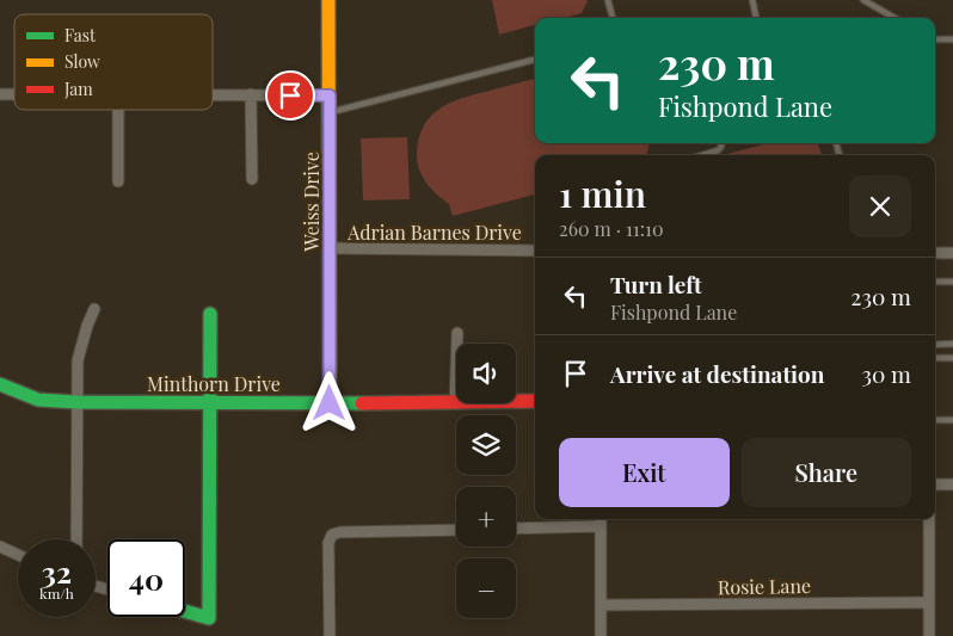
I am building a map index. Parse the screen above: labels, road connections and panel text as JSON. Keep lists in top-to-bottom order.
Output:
{
  "streets": {
    "street": [
      "Weiss Drive",
      "Adrian Barnes Drive",
      "Minthorn Drive",
      "Rosie Lane"
    ]
  },
  "crossings": [
    ["Weiss Drive", "Adrian Barnes Drive"],
    ["Weiss Drive", "Minthorn Drive"]
  ],
  "legend": ["Fast", "Slow", "Jam"],
  "page": {
    "turn": ["230 m", "Fishpond Lane"],
    "heading": ["1 min", "260 m · 11:10"],
    "list": [
      {
        "name": "Turn left",
        "note": "Fishpond Lane",
        "value": "230 m"
      },
      {
        "name": "Arrive at destination",
        "value": "30 m"
      }
    ],
    "map_buttons": ["+", "−"],
    "buttons": ["Exit", "Share"],
    "speed": "32 km/h",
    "limit": "40"
  }
}
